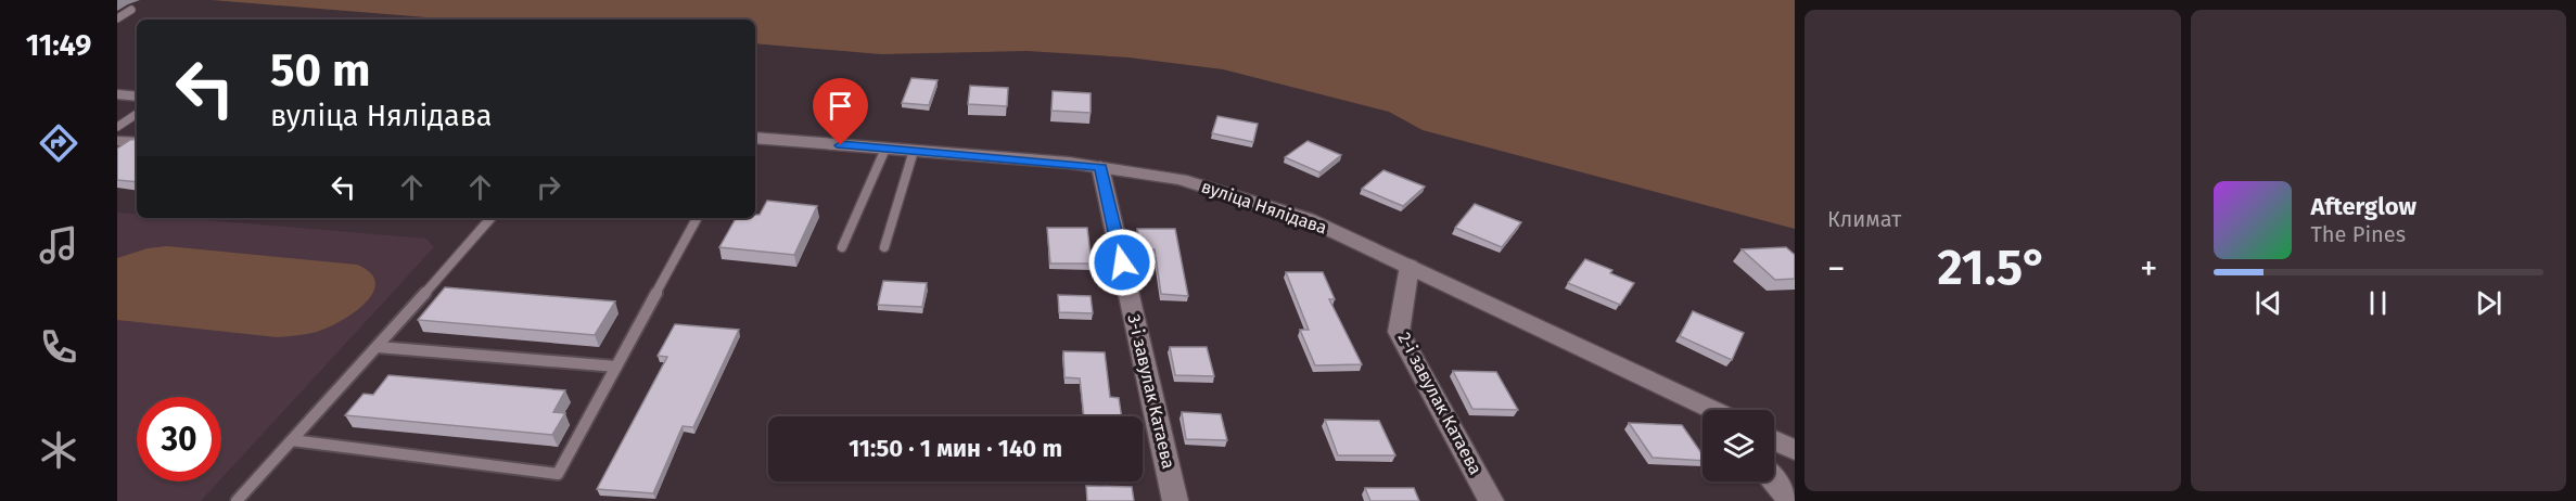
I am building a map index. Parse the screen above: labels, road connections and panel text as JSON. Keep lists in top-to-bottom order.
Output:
{
  "streets": {
    "street": ["вуліца Нялідава", "3-і завулак Катаева", "2-і завулак Катаева"]
  },
  "crossings": [
    ["вуліца Нялідава", "3-і завулак Катаева"],
    ["вуліца Нялідава", "2-і завулак Катаева"]
  ],
  "page": {
    "tabs": "11:49",
    "tile": "Климат",
    "turn": ["50 m", "вуліца Нялідава"],
    "song": ["Afterglow", "The Pines"],
    "heat": ["−", "21.5°", "+"],
    "limit": "30",
    "trip": "11:50 · 1 мин · 140 m"
  }
}
